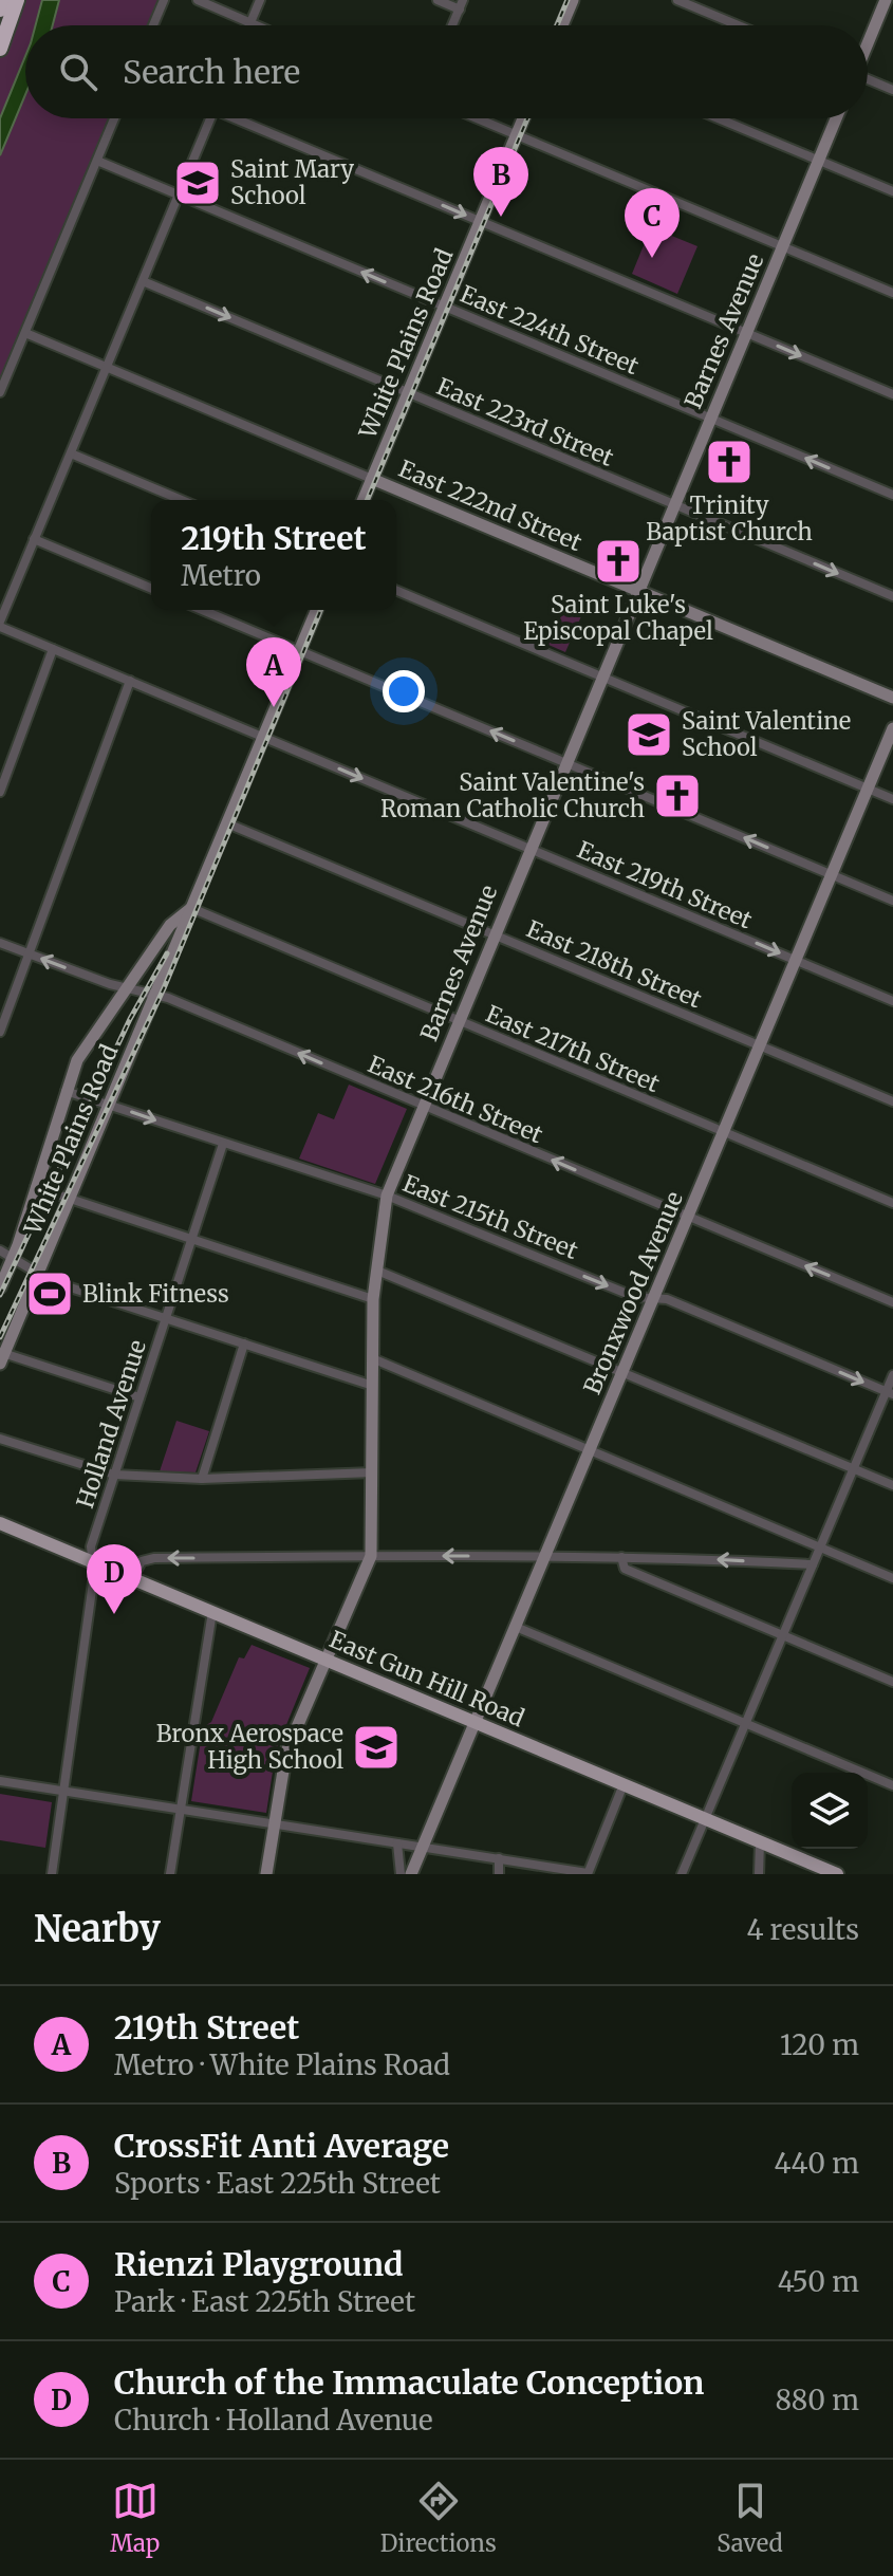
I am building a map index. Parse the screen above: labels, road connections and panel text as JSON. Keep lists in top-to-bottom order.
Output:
{
  "streets": {
    "main road": ["East Gun Hill Road"],
    "street": [
      "East 224th Street",
      "Barnes Avenue",
      "White Plains Road",
      "East 223rd Street",
      "East 222nd Street",
      "East 219th Street",
      "East 218th Street",
      "East 217th Street",
      "East 216th Street",
      "East 215th Street",
      "Bronxwood Avenue",
      "Holland Avenue"
    ]
  },
  "crossings": [
    ["East 224th Street", "Barnes Avenue"],
    ["East 224th Street", "White Plains Road"],
    ["Barnes Avenue", "East 223rd Street"],
    ["Barnes Avenue", "East 222nd Street"],
    ["Barnes Avenue", "East 219th Street"],
    ["Barnes Avenue", "East 218th Street"],
    ["Barnes Avenue", "East 217th Street"],
    ["Barnes Avenue", "East 216th Street"],
    ["Barnes Avenue", "East 215th Street"],
    ["Barnes Avenue", "East Gun Hill Road"],
    ["White Plains Road", "East 223rd Street"],
    ["White Plains Road", "East 222nd Street"],
    ["White Plains Road", "East 219th Street"],
    ["White Plains Road", "East 218th Street"],
    ["White Plains Road", "East 217th Street"],
    ["White Plains Road", "East 216th Street"],
    ["White Plains Road", "East 215th Street"],
    ["East 219th Street", "Bronxwood Avenue"],
    ["East 218th Street", "Bronxwood Avenue"],
    ["East 217th Street", "Bronxwood Avenue"],
    ["East 216th Street", "Bronxwood Avenue"],
    ["East 215th Street", "Bronxwood Avenue"],
    ["East 215th Street", "Holland Avenue"],
    ["Bronxwood Avenue", "East Gun Hill Road"],
    ["Holland Avenue", "East Gun Hill Road"]
  ],
  "one_way": [
    "East 224th Street",
    "East 223rd Street",
    "East 219th Street",
    "East 216th Street",
    "East 215th Street"
  ],
  "places": {
    "school or university": ["Saint Mary School", "Saint Valentine School", "Bronx Aerospace High School"],
    "church": ["Trinity Baptist Church", "Saint Luke's Episcopal Chapel", "Saint Valentine's Roman Catholic Church"],
    "sports": ["Blink Fitness"]
  },
  "page": {
    "search": "Search here",
    "pins": [
      "B",
      "C",
      "A",
      "D"
    ],
    "popup": ["219th Street", "Metro"],
    "heading": ["Nearby", "4 results"],
    "list": [
      {
        "mark": "A",
        "name": "219th Street",
        "note": "Metro · White Plains Road",
        "value": "120 m"
      },
      {
        "mark": "B",
        "name": "CrossFit Anti Average",
        "note": "Sports · East 225th Street",
        "value": "440 m"
      },
      {
        "mark": "C",
        "name": "Rienzi Playground",
        "note": "Park · East 225th Street",
        "value": "450 m"
      },
      {
        "mark": "D",
        "name": "Church of the Immaculate Conception",
        "note": "Church · Holland Avenue",
        "value": "880 m"
      }
    ],
    "nav": ["Map", "Directions", "Saved"]
  }
}
